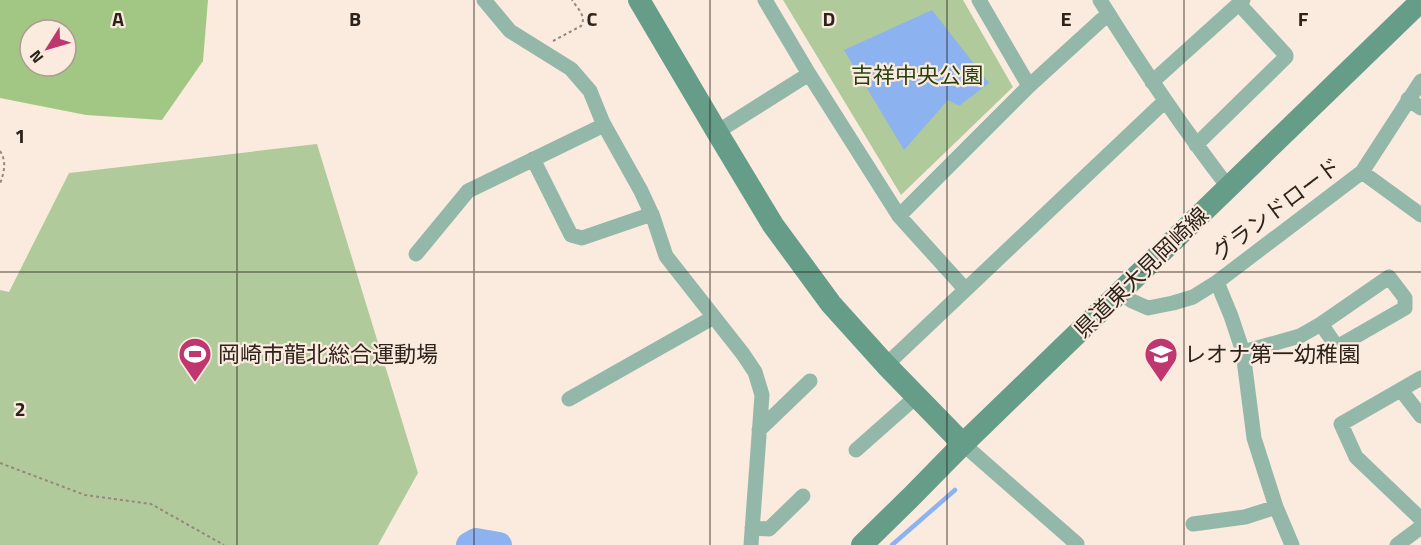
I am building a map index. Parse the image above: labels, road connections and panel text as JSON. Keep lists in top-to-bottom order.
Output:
{
  "streets": {
    "main road": ["県道東大見岡崎線"],
    "street": ["グランドロード"]
  },
  "crossings": [
    ["グランドロード", "県道東大見岡崎線"]
  ],
  "parks": ["吉祥中央公園"],
  "places": {
    "sports": ["岡崎市龍北総合運動場"],
    "school or university": ["レオナ第一幼稚園"]
  },
  "north": "bottom left",
  "grid": {
    "columns": [
      "A",
      "B",
      "C",
      "D",
      "E",
      "F"
    ],
    "rows": ["1", "2"]
  }
}
